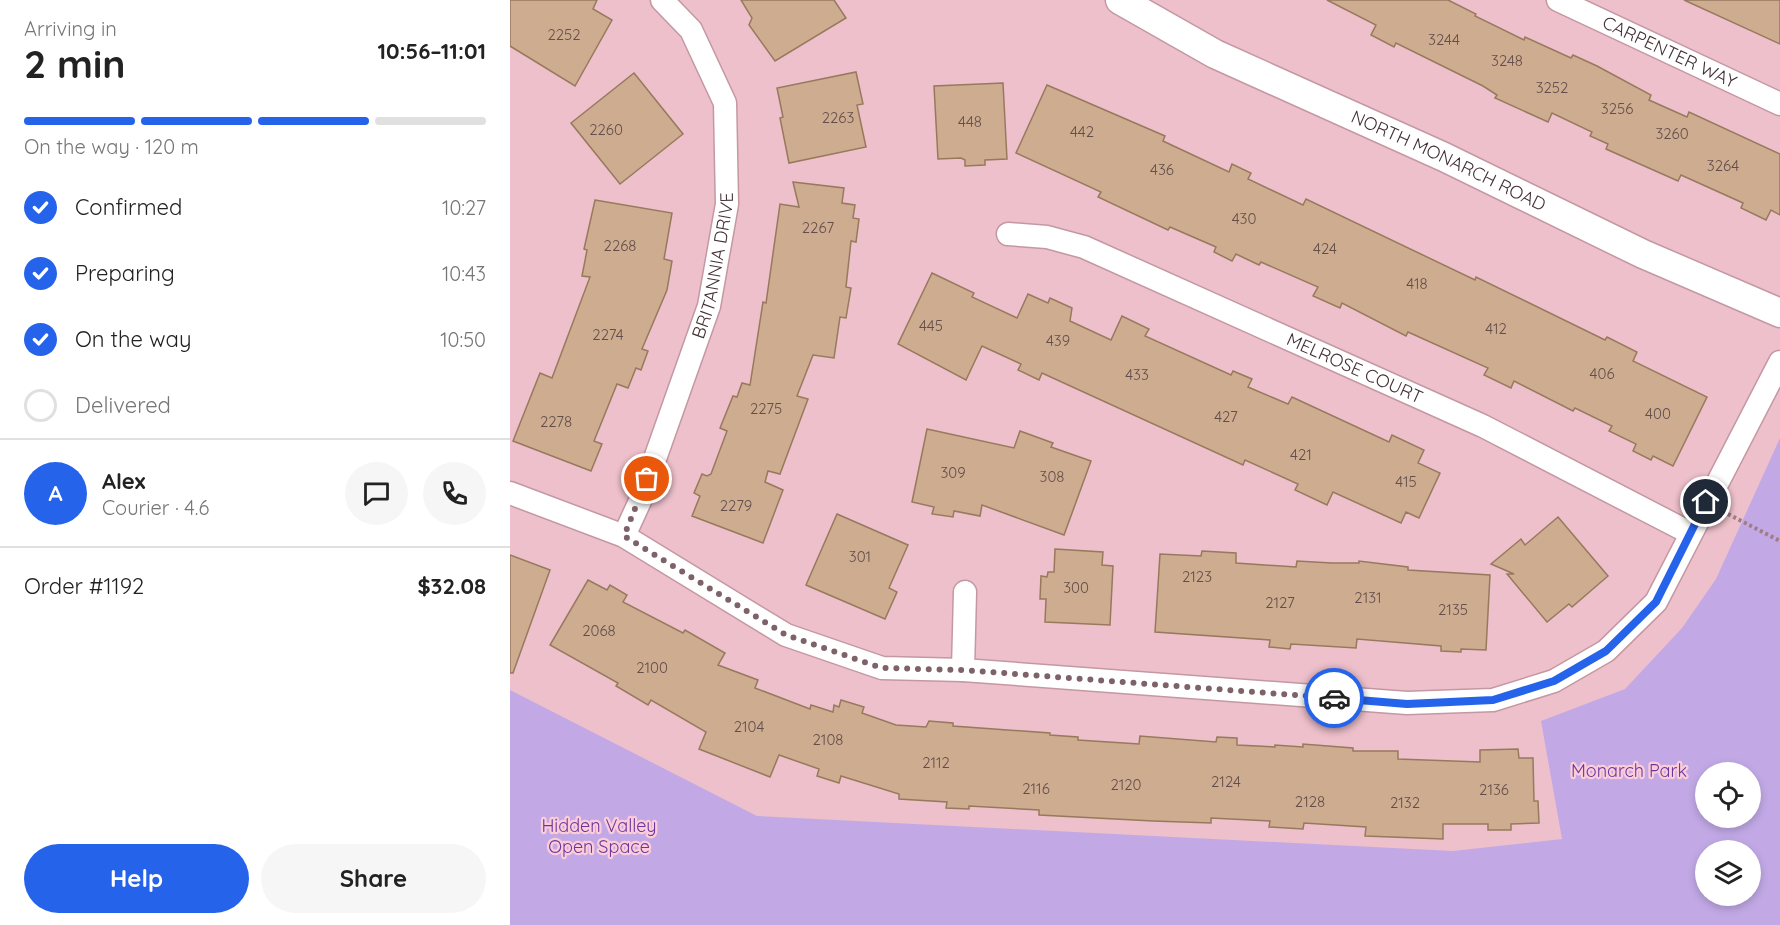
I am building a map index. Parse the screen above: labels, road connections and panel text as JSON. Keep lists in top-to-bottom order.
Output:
{
  "streets": {
    "street": [
      "CARPENTER WAY",
      "NORTH MONARCH ROAD",
      "BRITANNIA DRIVE",
      "MELROSE COURT"
    ]
  },
  "parks": ["Monarch Park", "Hidden Valley Open Space"],
  "house_numbers": [
    "2252",
    "3244",
    "3248",
    "3252",
    "3256",
    "2263",
    "448",
    "2260",
    "442",
    "3260",
    "3264",
    "436",
    "430",
    "2267",
    "2268",
    "424",
    "418",
    "445",
    "412",
    "2274",
    "439",
    "406",
    "433",
    "2275",
    "400",
    "427",
    "2278",
    "421",
    "309",
    "308",
    "415",
    "2279",
    "301",
    "2123",
    "300",
    "2131",
    "2127",
    "2135",
    "2068",
    "2100",
    "2104",
    "2108",
    "2112",
    "2124",
    "2120",
    "2116",
    "2136",
    "2128",
    "2132"
  ],
  "page": {
    "heading": ["2 min", "Arriving in", "10:56–11:01"],
    "panel": [
      "Alex",
      "Courier · 4.6",
      "Order #1192",
      "$32.08"
    ],
    "bar": "On the way · 120 m",
    "list": [
      ["Confirmed", "10:27"],
      ["Preparing", "10:43"],
      ["On the way", "10:50"],
      "Delivered"
    ],
    "round": "A",
    "buttons": ["Help", "Share"]
  }
}
